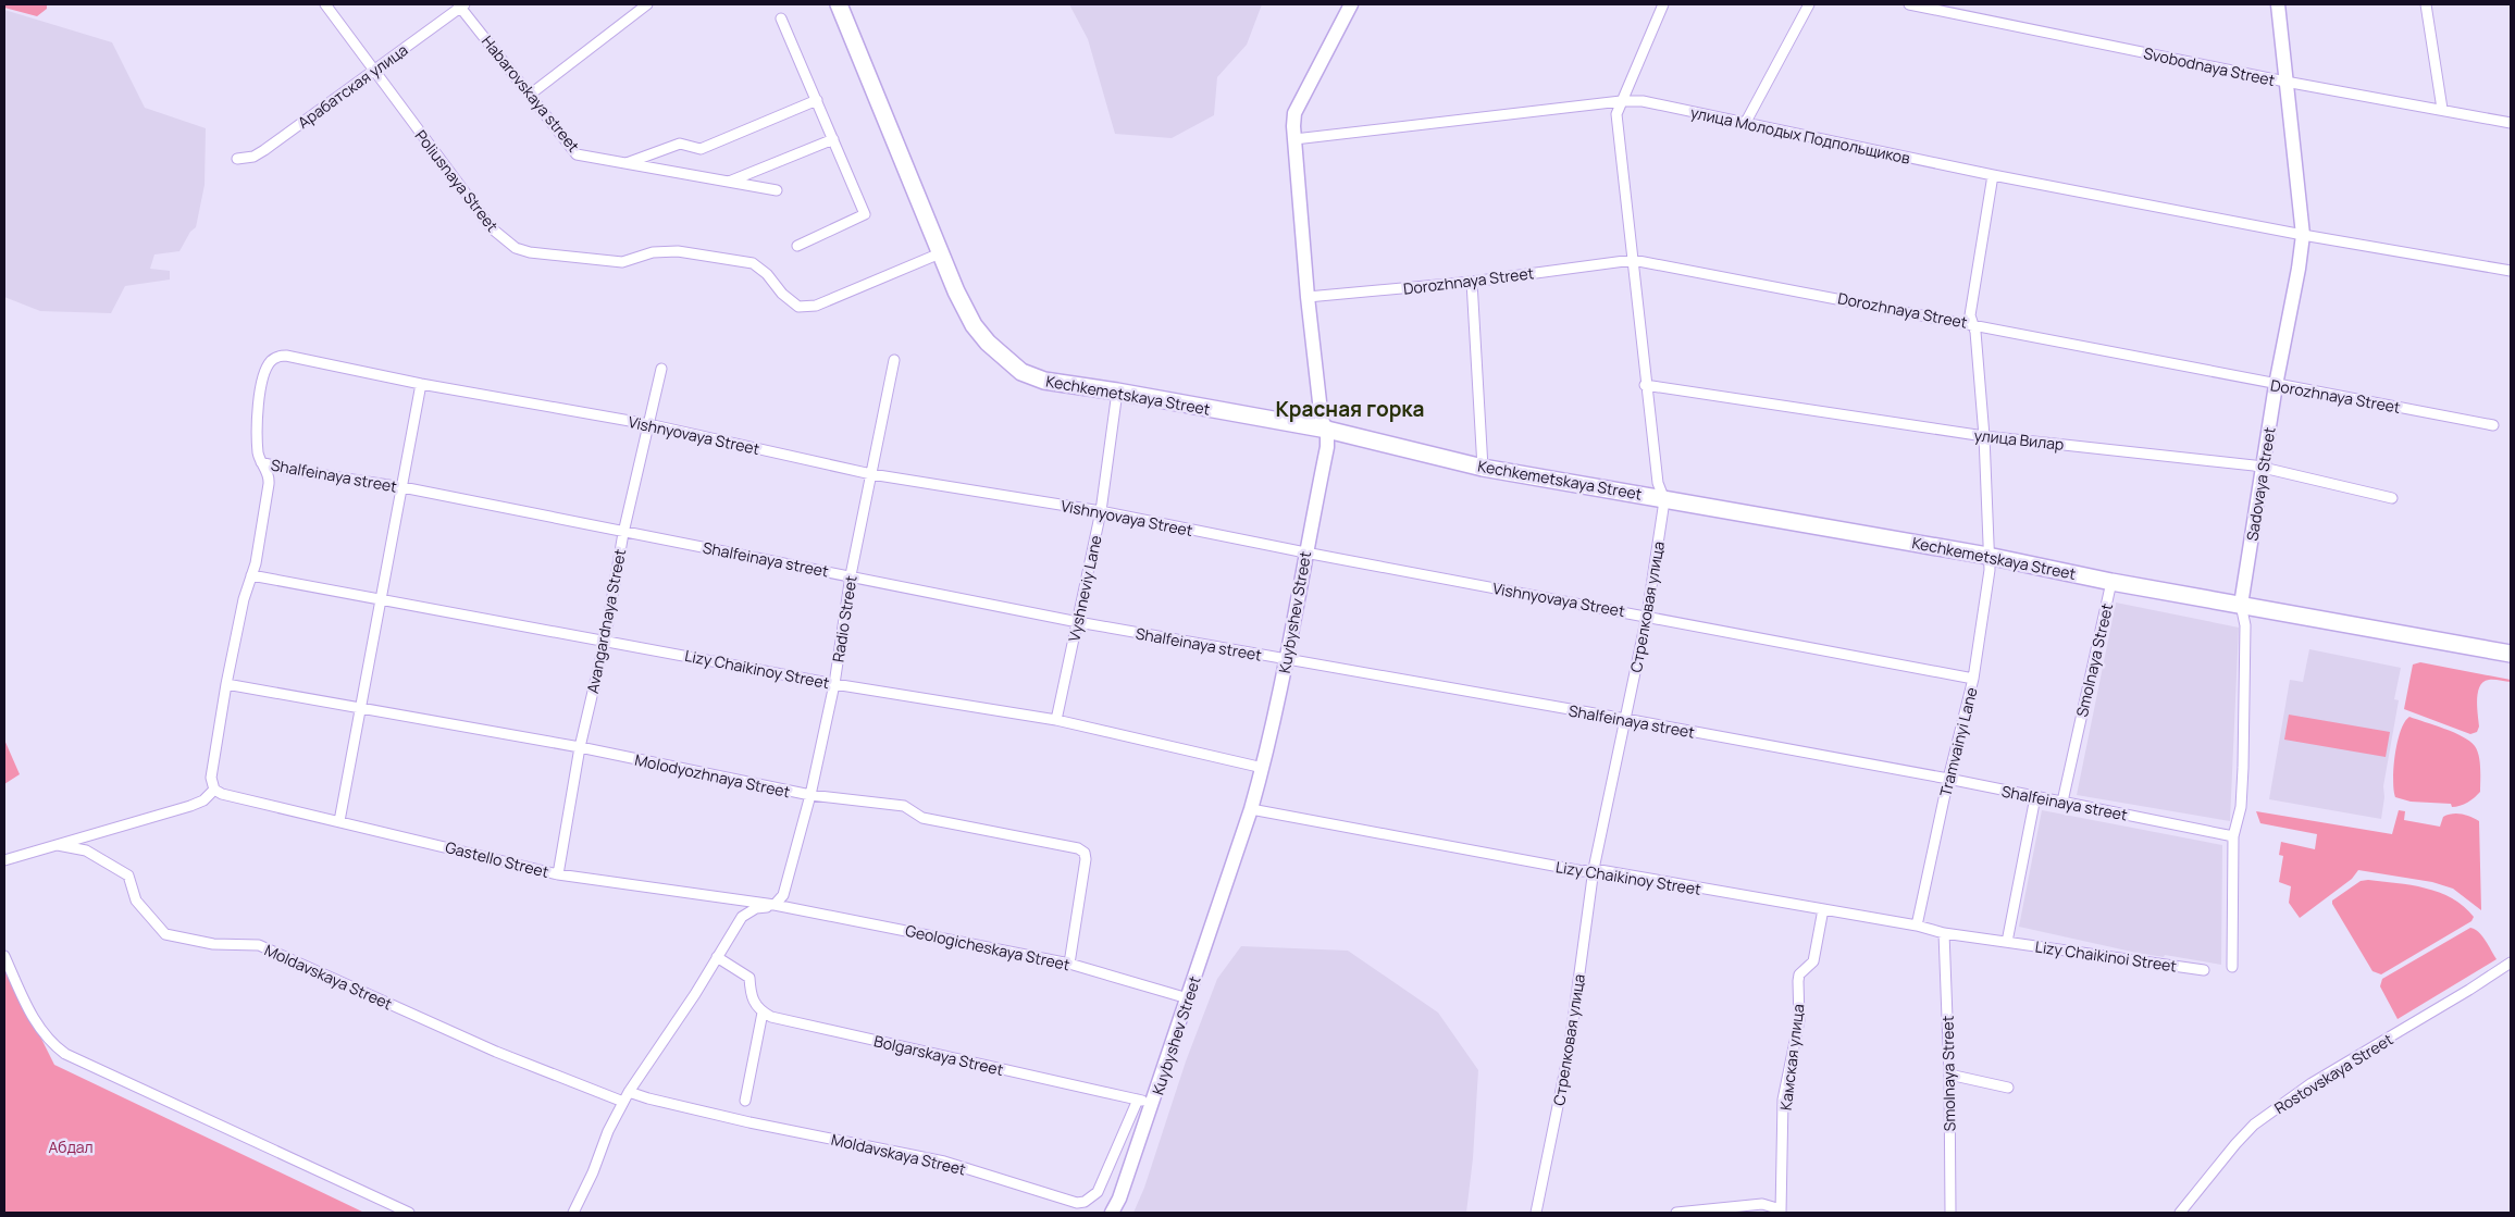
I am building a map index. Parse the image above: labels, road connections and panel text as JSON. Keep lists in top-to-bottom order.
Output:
{
  "streets": {
    "main road": ["Kechkemetskaya Street", "Sadovaya Street", "Kuybyshev Street"],
    "street": [
      "Svobodnaya Street",
      "Арабатская улица",
      "Habarovskaya street",
      "улица Молодых Подпольщиков",
      "Poliusnaya Street",
      "Dorozhnaya Street",
      "Vishnyovaya Street",
      "улица Вилар",
      "Shalfeinaya street",
      "Vyshneviy Lane",
      "Стрелковая улица",
      "Radio Street",
      "Avangardnaya Street",
      "Smolnaya Street",
      "Lizy Chaikinoy Street",
      "Tramvainyi Lane",
      "Molodyozhnaya Street",
      "Gastello Street",
      "Geologicheskaya Street",
      "Lizy Chaikinoi Street",
      "Moldavskaya Street",
      "Bolgarskaya Street",
      "Камская улица",
      "Rostovskaya Street"
    ]
  },
  "crossings": [
    ["Svobodnaya Street", "Sadovaya Street"],
    ["Арабатская улица", "Habarovskaya street"],
    ["Арабатская улица", "Poliusnaya Street"],
    ["улица Молодых Подпольщиков", "Sadovaya Street"],
    ["улица Молодых Подпольщиков", "Стрелковая улица"],
    ["улица Молодых Подпольщиков", "Kuybyshev Street"],
    ["улица Молодых Подпольщиков", "Tramvainyi Lane"],
    ["Poliusnaya Street", "Kechkemetskaya Street"],
    ["Dorozhnaya Street", "Sadovaya Street"],
    ["Dorozhnaya Street", "Стрелковая улица"],
    ["Dorozhnaya Street", "Kuybyshev Street"],
    ["Dorozhnaya Street", "Tramvainyi Lane"],
    ["Kechkemetskaya Street", "Sadovaya Street"],
    ["Kechkemetskaya Street", "Vyshneviy Lane"],
    ["Kechkemetskaya Street", "Стрелковая улица"],
    ["Kechkemetskaya Street", "Kuybyshev Street"],
    ["Kechkemetskaya Street", "Smolnaya Street"],
    ["Kechkemetskaya Street", "Tramvainyi Lane"],
    ["Vishnyovaya Street", "Shalfeinaya street"],
    ["Vishnyovaya Street", "Vyshneviy Lane"],
    ["Vishnyovaya Street", "Стрелковая улица"],
    ["Vishnyovaya Street", "Kuybyshev Street"],
    ["Vishnyovaya Street", "Radio Street"],
    ["Vishnyovaya Street", "Avangardnaya Street"],
    ["Vishnyovaya Street", "Tramvainyi Lane"],
    ["улица Вилар", "Sadovaya Street"],
    ["улица Вилар", "Стрелковая улица"],
    ["улица Вилар", "Tramvainyi Lane"],
    ["Shalfeinaya street", "Sadovaya Street"],
    ["Shalfeinaya street", "Vyshneviy Lane"],
    ["Shalfeinaya street", "Стрелковая улица"],
    ["Shalfeinaya street", "Kuybyshev Street"],
    ["Shalfeinaya street", "Radio Street"],
    ["Shalfeinaya street", "Avangardnaya Street"],
    ["Shalfeinaya street", "Smolnaya Street"],
    ["Shalfeinaya street", "Tramvainyi Lane"],
    ["Vyshneviy Lane", "Lizy Chaikinoy Street"],
    ["Стрелковая улица", "Lizy Chaikinoy Street"],
    ["Kuybyshev Street", "Lizy Chaikinoy Street"],
    ["Kuybyshev Street", "Geologicheskaya Street"],
    ["Kuybyshev Street", "Bolgarskaya Street"],
    ["Radio Street", "Lizy Chaikinoy Street"],
    ["Radio Street", "Molodyozhnaya Street"],
    ["Radio Street", "Gastello Street"],
    ["Avangardnaya Street", "Lizy Chaikinoy Street"],
    ["Avangardnaya Street", "Molodyozhnaya Street"],
    ["Avangardnaya Street", "Gastello Street"],
    ["Smolnaya Street", "Lizy Chaikinoy Street"],
    ["Lizy Chaikinoy Street", "Tramvainyi Lane"],
    ["Lizy Chaikinoy Street", "Lizy Chaikinoi Street"],
    ["Lizy Chaikinoy Street", "Камская улица"],
    ["Molodyozhnaya Street", "Geologicheskaya Street"],
    ["Gastello Street", "Geologicheskaya Street"],
    ["Moldavskaya Street", "Bolgarskaya Street"]
  ],
  "districts": ["Красная горка"],
  "parks": ["Абдал"]
}
